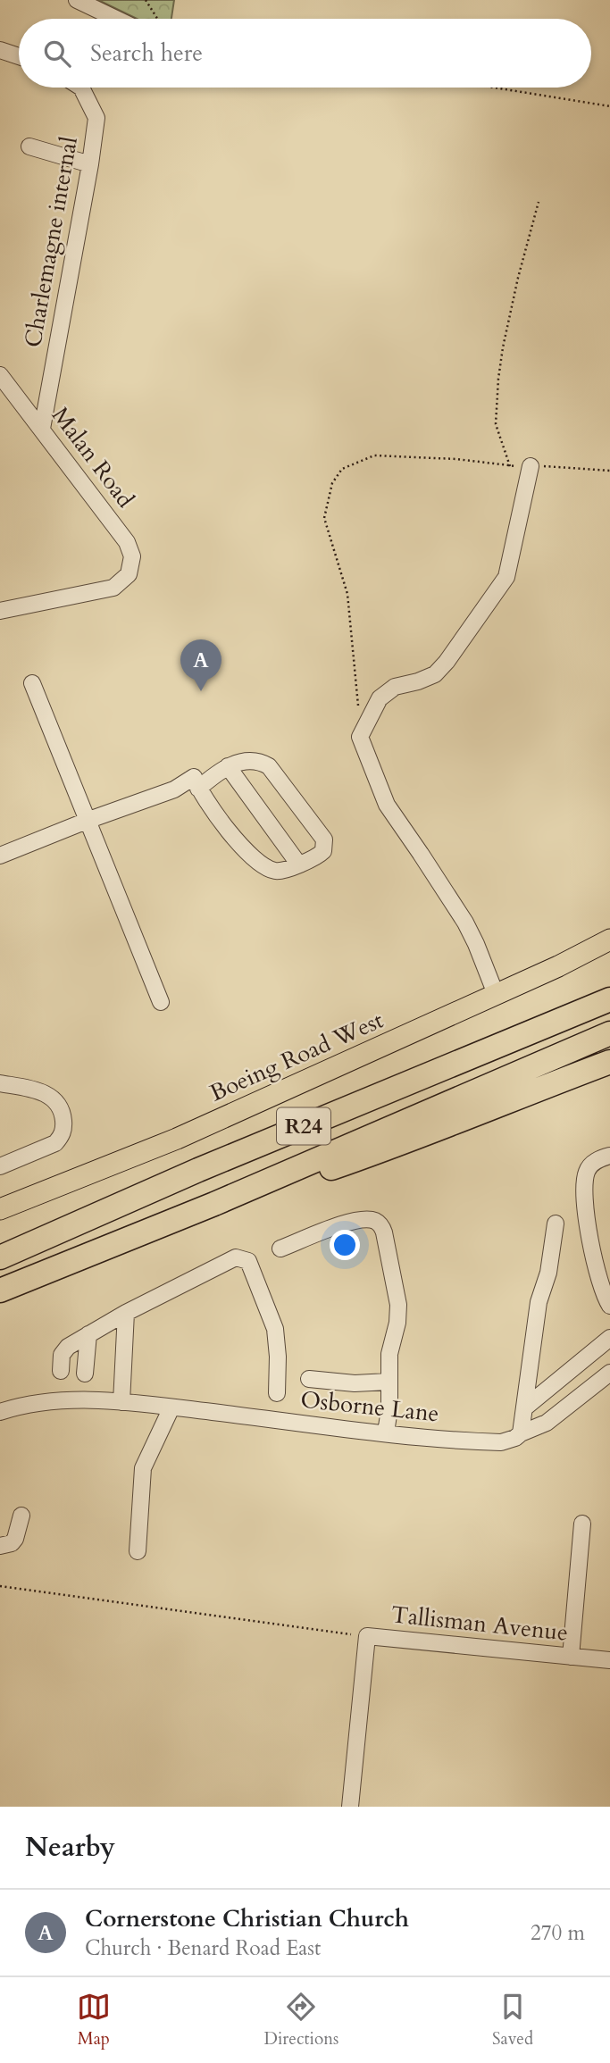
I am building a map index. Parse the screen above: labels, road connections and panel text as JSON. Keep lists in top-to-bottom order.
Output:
{
  "streets": {
    "highway": ["R24"],
    "main road": ["Boeing Road West"],
    "street": [
      "Charlemagne internal",
      "Malan Road",
      "Osborne Lane",
      "Tallisman Avenue"
    ]
  },
  "crossings": [
    ["Charlemagne internal", "Malan Road"]
  ],
  "page": {
    "search": "Search here",
    "pins": "A",
    "heading": "Nearby",
    "list": [
      {
        "mark": "A",
        "name": "Cornerstone Christian Church",
        "note": "Church · Benard Road East",
        "value": "270 m"
      }
    ],
    "nav": ["Map", "Directions", "Saved"]
  }
}
